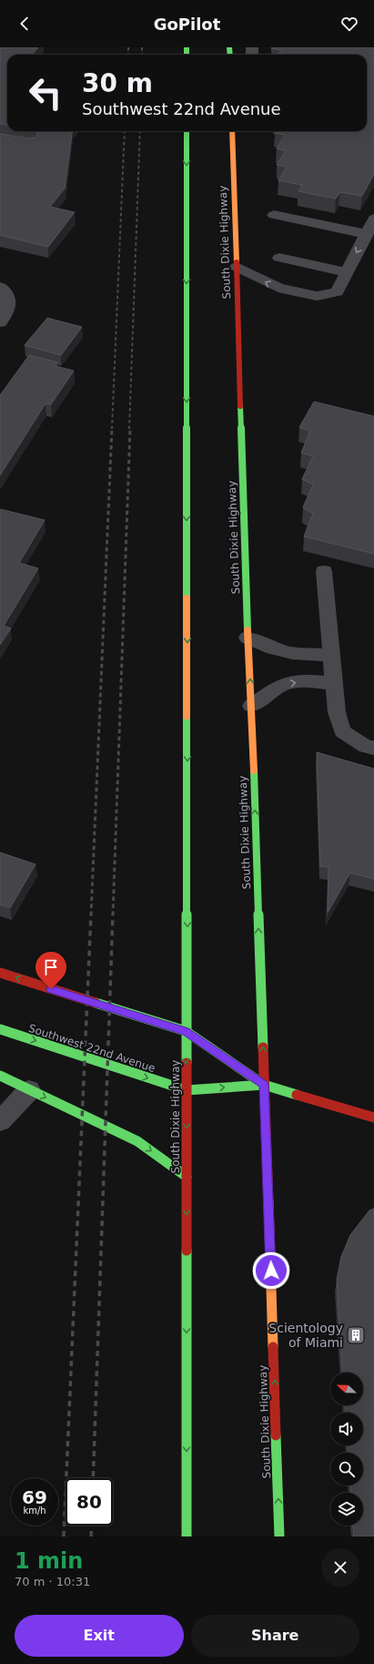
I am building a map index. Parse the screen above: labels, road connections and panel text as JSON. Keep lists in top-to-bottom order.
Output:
{
  "streets": {
    "main road": ["South Dixie Highway", "Southwest 22nd Avenue"]
  },
  "crossings": [
    ["South Dixie Highway", "Southwest 22nd Avenue"]
  ],
  "places": {
    "building": ["Scientology of Miami"]
  },
  "north": "left",
  "page": {
    "header": "GoPilot",
    "turn": ["30 m", "Southwest 22nd Avenue"],
    "speed": "69 km/h",
    "limit": "80",
    "heading": ["1 min", "70 m · 10:31"],
    "buttons": ["Exit", "Share"]
  }
}
